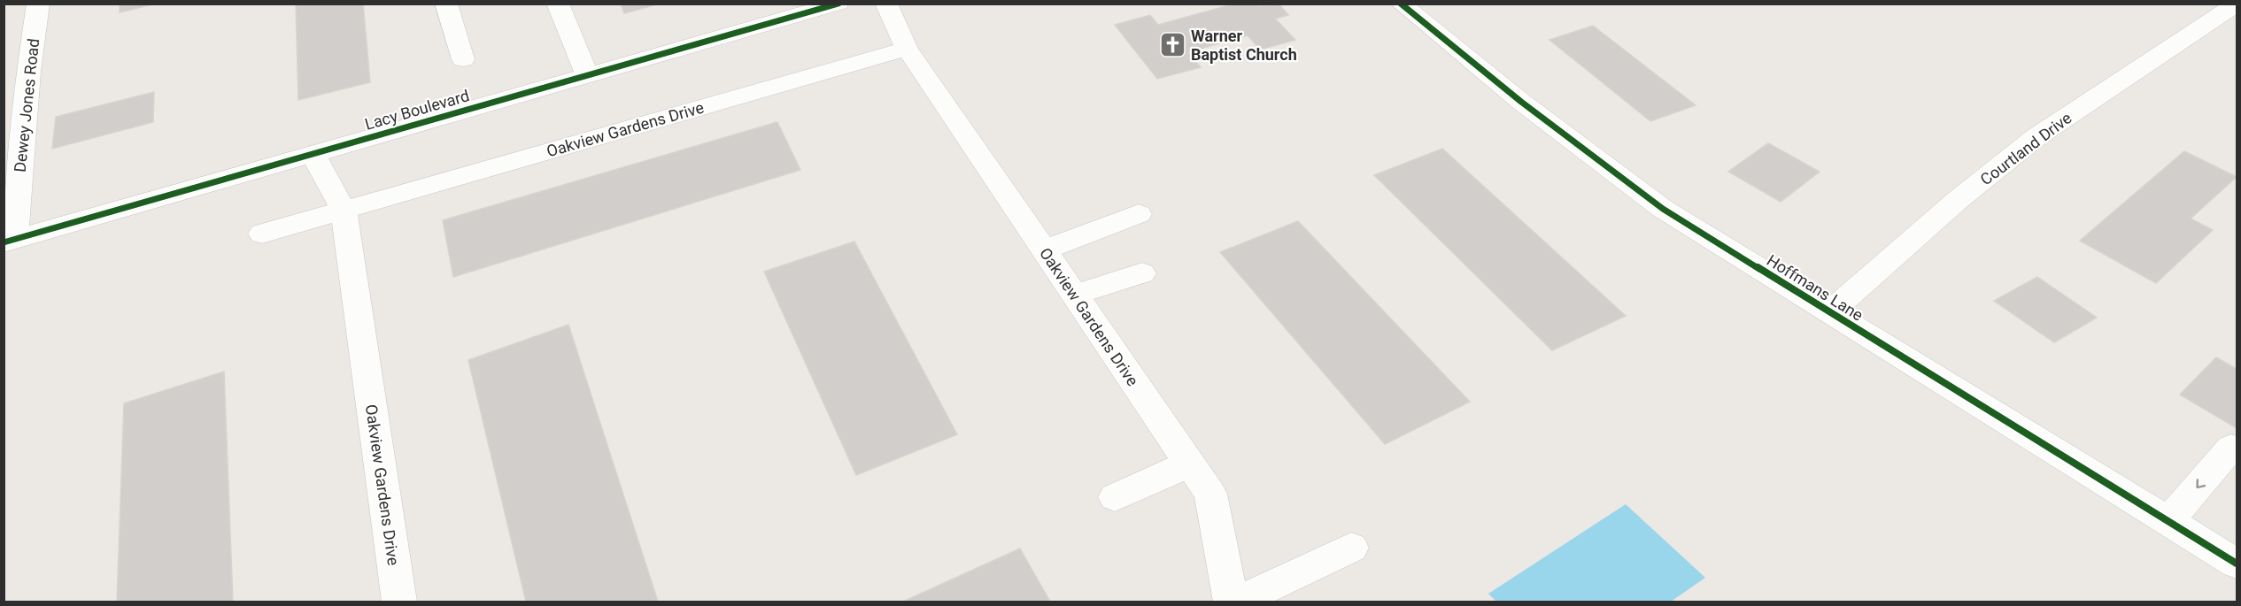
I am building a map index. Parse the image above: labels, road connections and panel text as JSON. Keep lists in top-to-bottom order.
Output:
{
  "streets": {
    "street": [
      "Dewey Jones Road",
      "Lacy Boulevard",
      "Oakview Gardens Drive",
      "Courtland Drive",
      "Hoffmans Lane"
    ]
  },
  "crossings": [
    ["Dewey Jones Road", "Lacy Boulevard"],
    ["Lacy Boulevard", "Oakview Gardens Drive"],
    ["Courtland Drive", "Hoffmans Lane"]
  ],
  "places": {
    "church": ["Warner Baptist Church"]
  }
}
